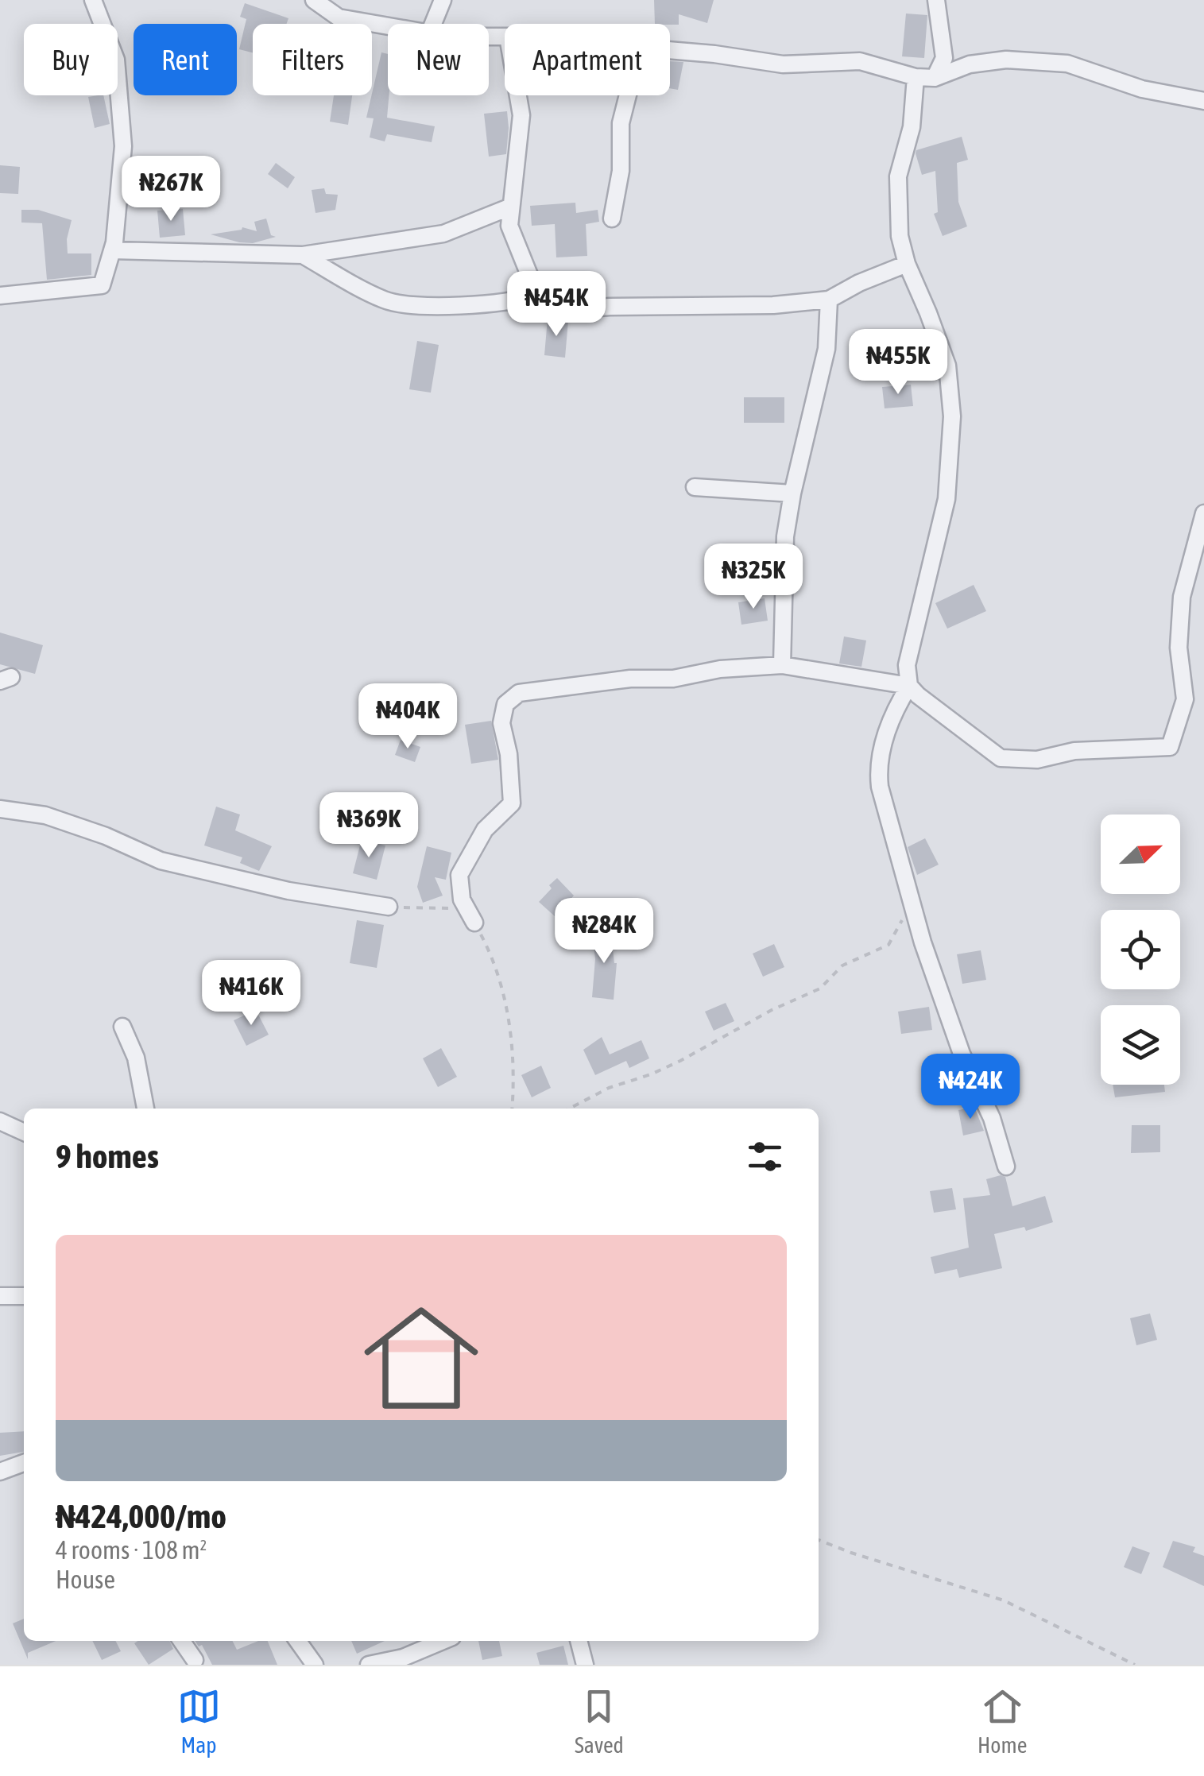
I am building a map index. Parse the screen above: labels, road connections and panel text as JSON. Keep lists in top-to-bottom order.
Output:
{
  "north": "top right",
  "page": {
    "chip": [
      "Buy",
      "Rent",
      "Filters",
      "New",
      "Apartment"
    ],
    "price": [
      "₦267K",
      "₦454K",
      "₦455K",
      "₦325K",
      "₦404K",
      "₦369K",
      "₦284K",
      "₦416K",
      "₦424K"
    ],
    "heading": "9 homes",
    "list": [
      {
        "name": "₦424,000/mo",
        "note": "4 rooms · 108 m² · House"
      }
    ],
    "tabs": ["Map", "Saved", "Home"]
  }
}
